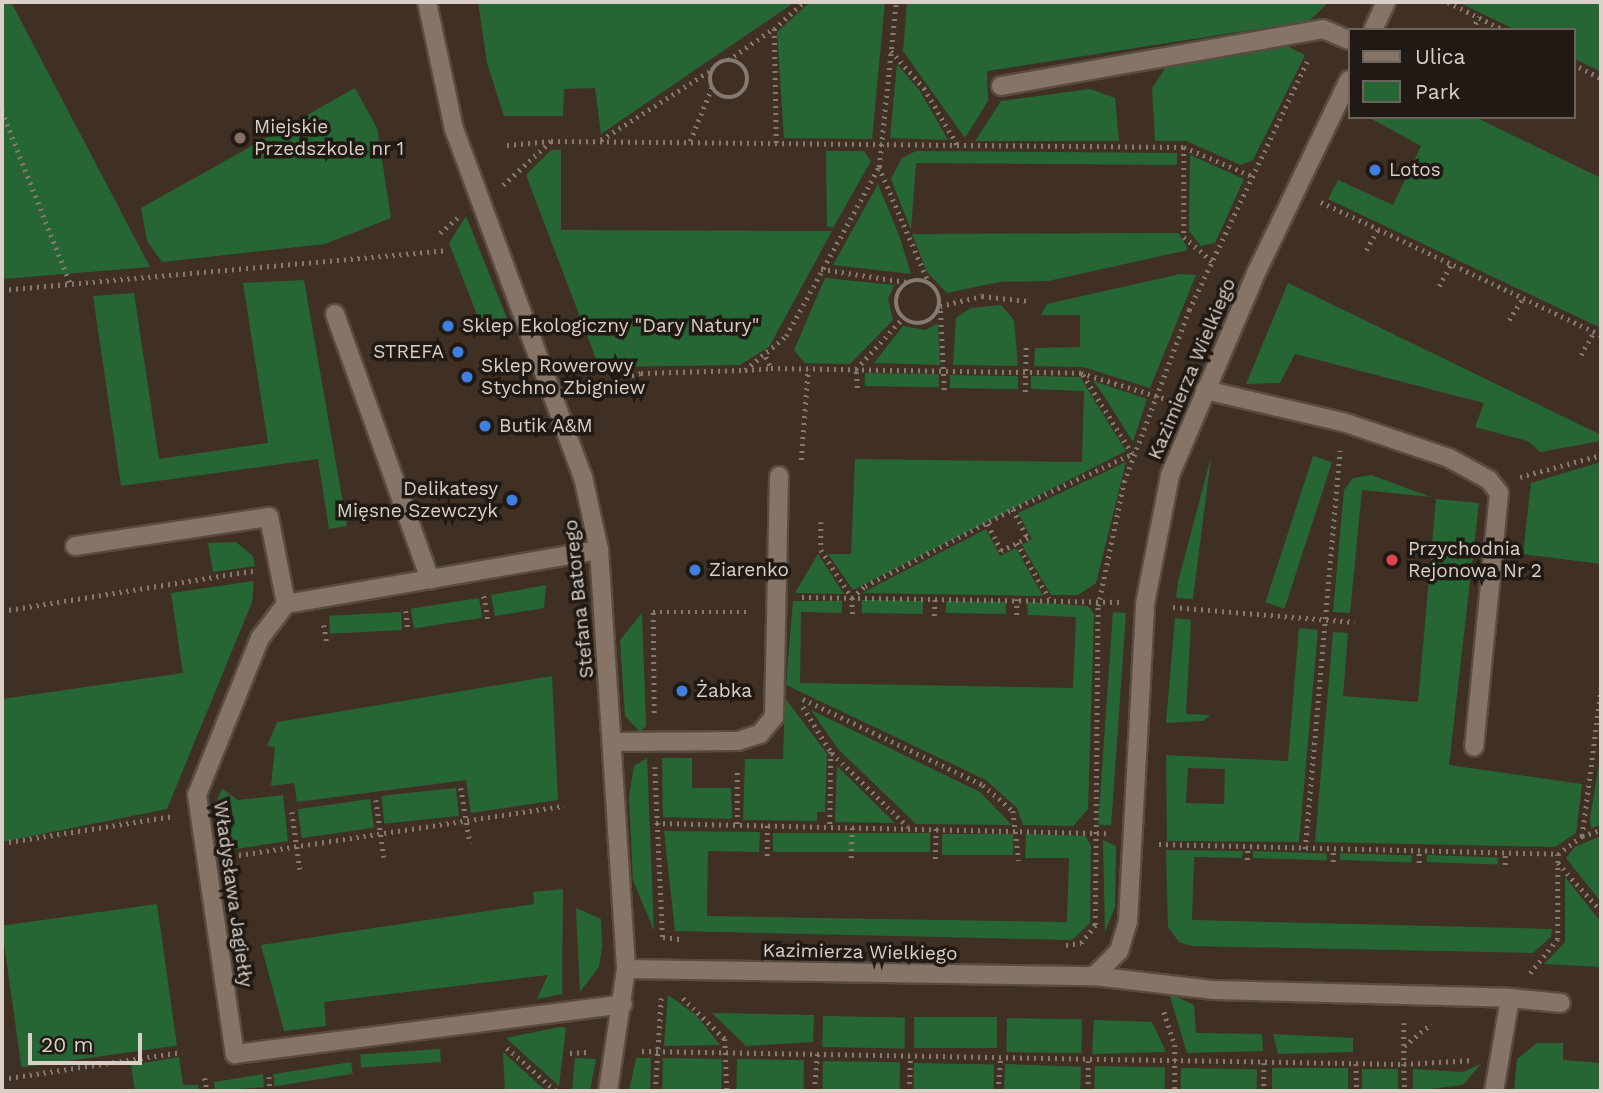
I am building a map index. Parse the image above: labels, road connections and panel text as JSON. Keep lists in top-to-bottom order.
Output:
{
  "streets": {
    "street": ["Kazimierza Wielkiego", "Stefana Batorego", "Władysława Jagiełły"]
  },
  "crossings": [
    ["Kazimierza Wielkiego", "Stefana Batorego"],
    ["Stefana Batorego", "Władysława Jagiełły"]
  ],
  "places": [
    "Miejskie Przedszkole nr 1",
    "Lotos",
    "Sklep Ekologiczny \"Dary Natury\"",
    "STREFA",
    "Sklep Rowerowy Stychno Zbigniew",
    "Butik A&M",
    "Delikatesy Mięsne Szewczyk",
    "Przychodnia Rejonowa Nr 2",
    "Ziarenko",
    "Żabka"
  ],
  "legend": ["Ulica", "Park"],
  "scale_bar": "20 m"
}
